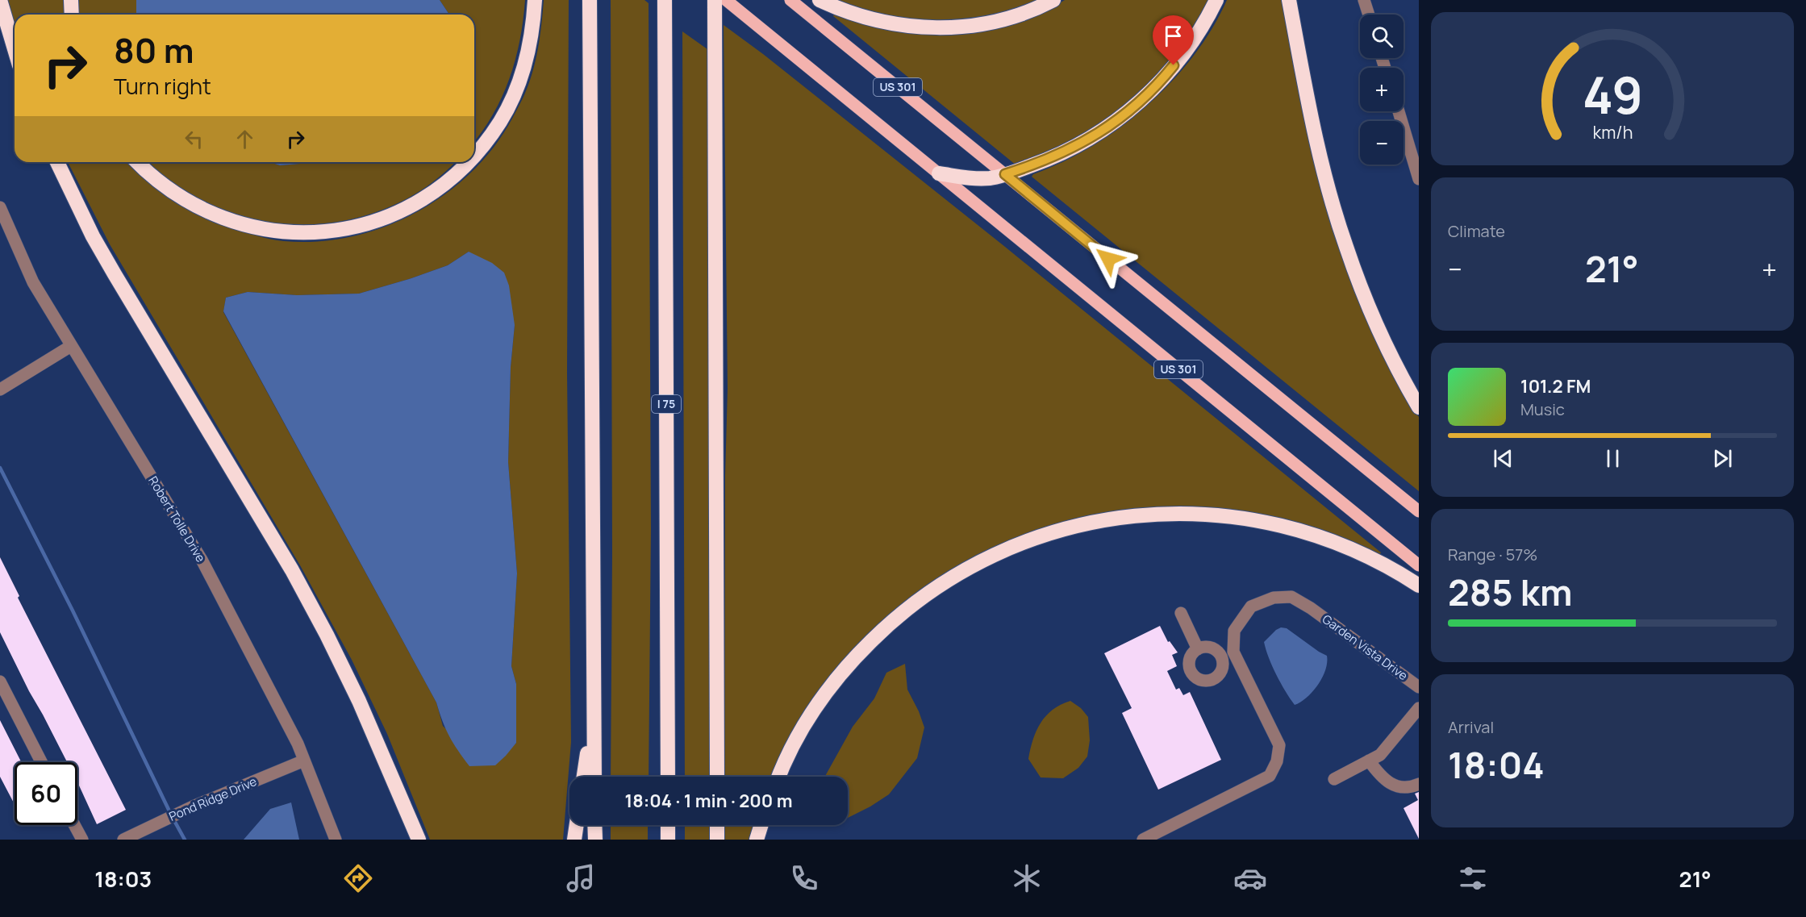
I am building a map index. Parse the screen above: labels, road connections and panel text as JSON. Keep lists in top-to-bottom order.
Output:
{
  "streets": {
    "highway": ["I 75"],
    "main road": ["US 301"],
    "street": ["Robert Tolle Drive", "Garden Vista Drive", "Pond Ridge Drive"]
  },
  "crossings": [
    ["Robert Tolle Drive", "Pond Ridge Drive"]
  ],
  "page": {
    "map_buttons": ["+", "−"],
    "turn": ["80 m", "Turn right"],
    "tile": [
      "Climate",
      ["Range · 57%", "285 km"],
      ["Arrival", "18:04"]
    ],
    "heat": ["−", "21°", "+"],
    "song": ["101.2 FM", "Music"],
    "limit": "60",
    "trip": "18:04 · 1 min · 200 m",
    "tabs": ["18:03", "21°"],
    "gauge": ["49", "km/h"]
  }
}
